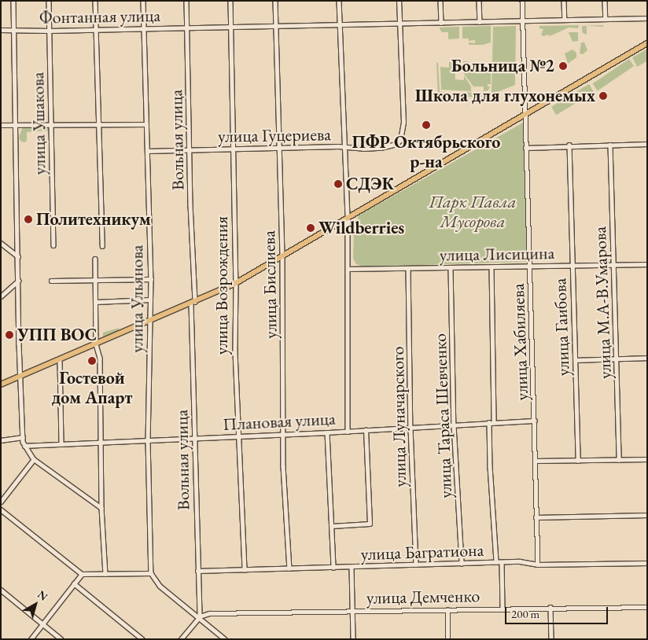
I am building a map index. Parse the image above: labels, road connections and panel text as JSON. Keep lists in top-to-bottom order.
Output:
{
  "streets": {
    "street": [
      "Фонтанная улица",
      "улица Ушакова",
      "улица Гуцериева",
      "Вольная улица",
      "улица Лисицина",
      "улица Бислиева",
      "улица Возрождения",
      "улица Ульянова",
      "улица М.А-В.Умарова",
      "улица Гаибова",
      "улица Хабиляева",
      "улица Тараса Шевченко",
      "улица Луначарского",
      "Плановая улица",
      "улица Багратиона",
      "улица Демченко"
    ]
  },
  "crossings": [
    ["Фонтанная улица", "улица Ушакова"],
    ["Фонтанная улица", "улица Гуцериева"],
    ["Фонтанная улица", "Вольная улица"],
    ["Фонтанная улица", "улица Бислиева"],
    ["Фонтанная улица", "улица Возрождения"],
    ["Фонтанная улица", "улица Ульянова"],
    ["Фонтанная улица", "улица Хабиляева"],
    ["улица Гуцериева", "Вольная улица"],
    ["улица Гуцериева", "улица Бислиева"],
    ["улица Гуцериева", "улица Возрождения"],
    ["улица Гуцериева", "улица Ульянова"],
    ["Вольная улица", "Плановая улица"],
    ["Вольная улица", "улица Багратиона"],
    ["Вольная улица", "улица Демченко"],
    ["улица Лисицина", "улица М.А-В.Умарова"],
    ["улица Лисицина", "улица Гаибова"],
    ["улица Лисицина", "улица Хабиляева"],
    ["улица Лисицина", "улица Тараса Шевченко"],
    ["улица Лисицина", "улица Луначарского"],
    ["улица Бислиева", "Плановая улица"],
    ["улица Бислиева", "улица Багратиона"],
    ["улица Возрождения", "Плановая улица"],
    ["улица Возрождения", "улица Багратиона"],
    ["улица Ульянова", "Плановая улица"],
    ["улица Хабиляева", "Плановая улица"],
    ["улица Хабиляева", "улица Багратиона"],
    ["улица Тараса Шевченко", "Плановая улица"],
    ["улица Тараса Шевченко", "улица Багратиона"],
    ["улица Луначарского", "Плановая улица"],
    ["улица Луначарского", "улица Багратиона"]
  ],
  "parks": ["Парк Павла Мусорова"],
  "places": [
    "Больница №2",
    "Школа для глухонемых",
    "ПФР Октябрьского р-на",
    "СДЭК",
    "Политехникум",
    "Wildberries",
    "УПП ВОС",
    "Гостевой дом Апарт"
  ],
  "scale_bar": "200 m",
  "north": "top right"
}
